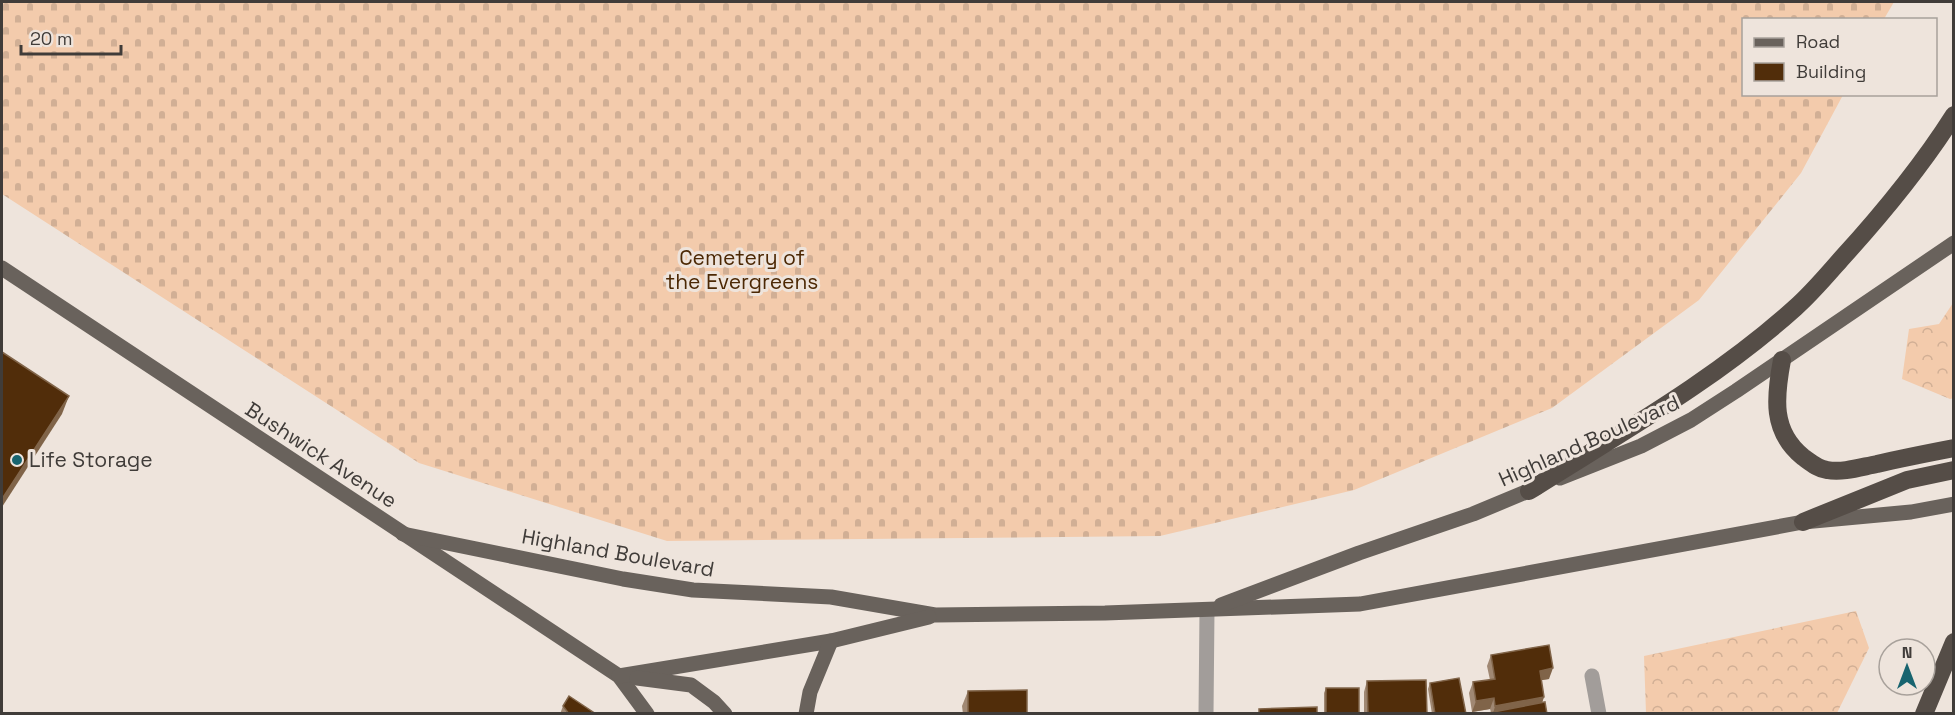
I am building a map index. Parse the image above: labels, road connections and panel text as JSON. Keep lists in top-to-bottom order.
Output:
{
  "streets": {
    "main road": ["Highland Boulevard", "Bushwick Avenue"]
  },
  "crossings": [
    ["Highland Boulevard", "Bushwick Avenue"]
  ],
  "parks": ["Cemetery of the Evergreens"],
  "places": ["Life Storage"],
  "legend": ["Road", "Building"],
  "scale_bar": "20 m",
  "north": "top"
}
